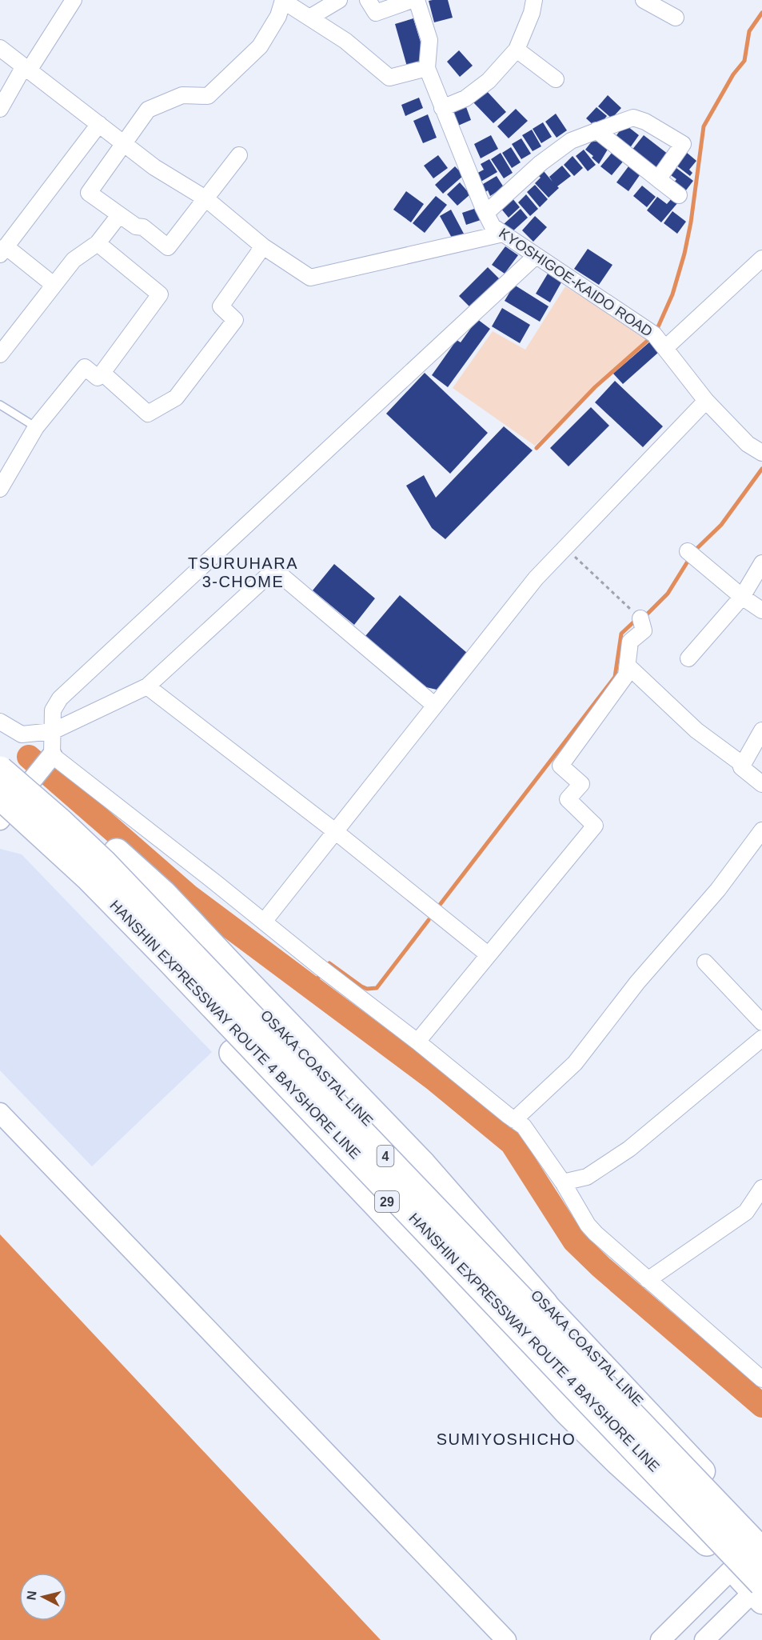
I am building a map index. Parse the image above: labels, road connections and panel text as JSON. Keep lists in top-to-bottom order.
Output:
{
  "streets": {
    "highway": ["HANSHIN EXPRESSWAY ROUTE 4 BAYSHORE LINE", "4"],
    "main road": ["OSAKA COASTAL LINE", "29"],
    "street": ["KYOSHIGOE-KAIDO ROAD"]
  },
  "crossings": [
    ["HANSHIN EXPRESSWAY ROUTE 4 BAYSHORE LINE", "29"]
  ],
  "districts": ["TSURUHARA 3-CHOME", "SUMIYOSHICHO"],
  "north": "left"
}
